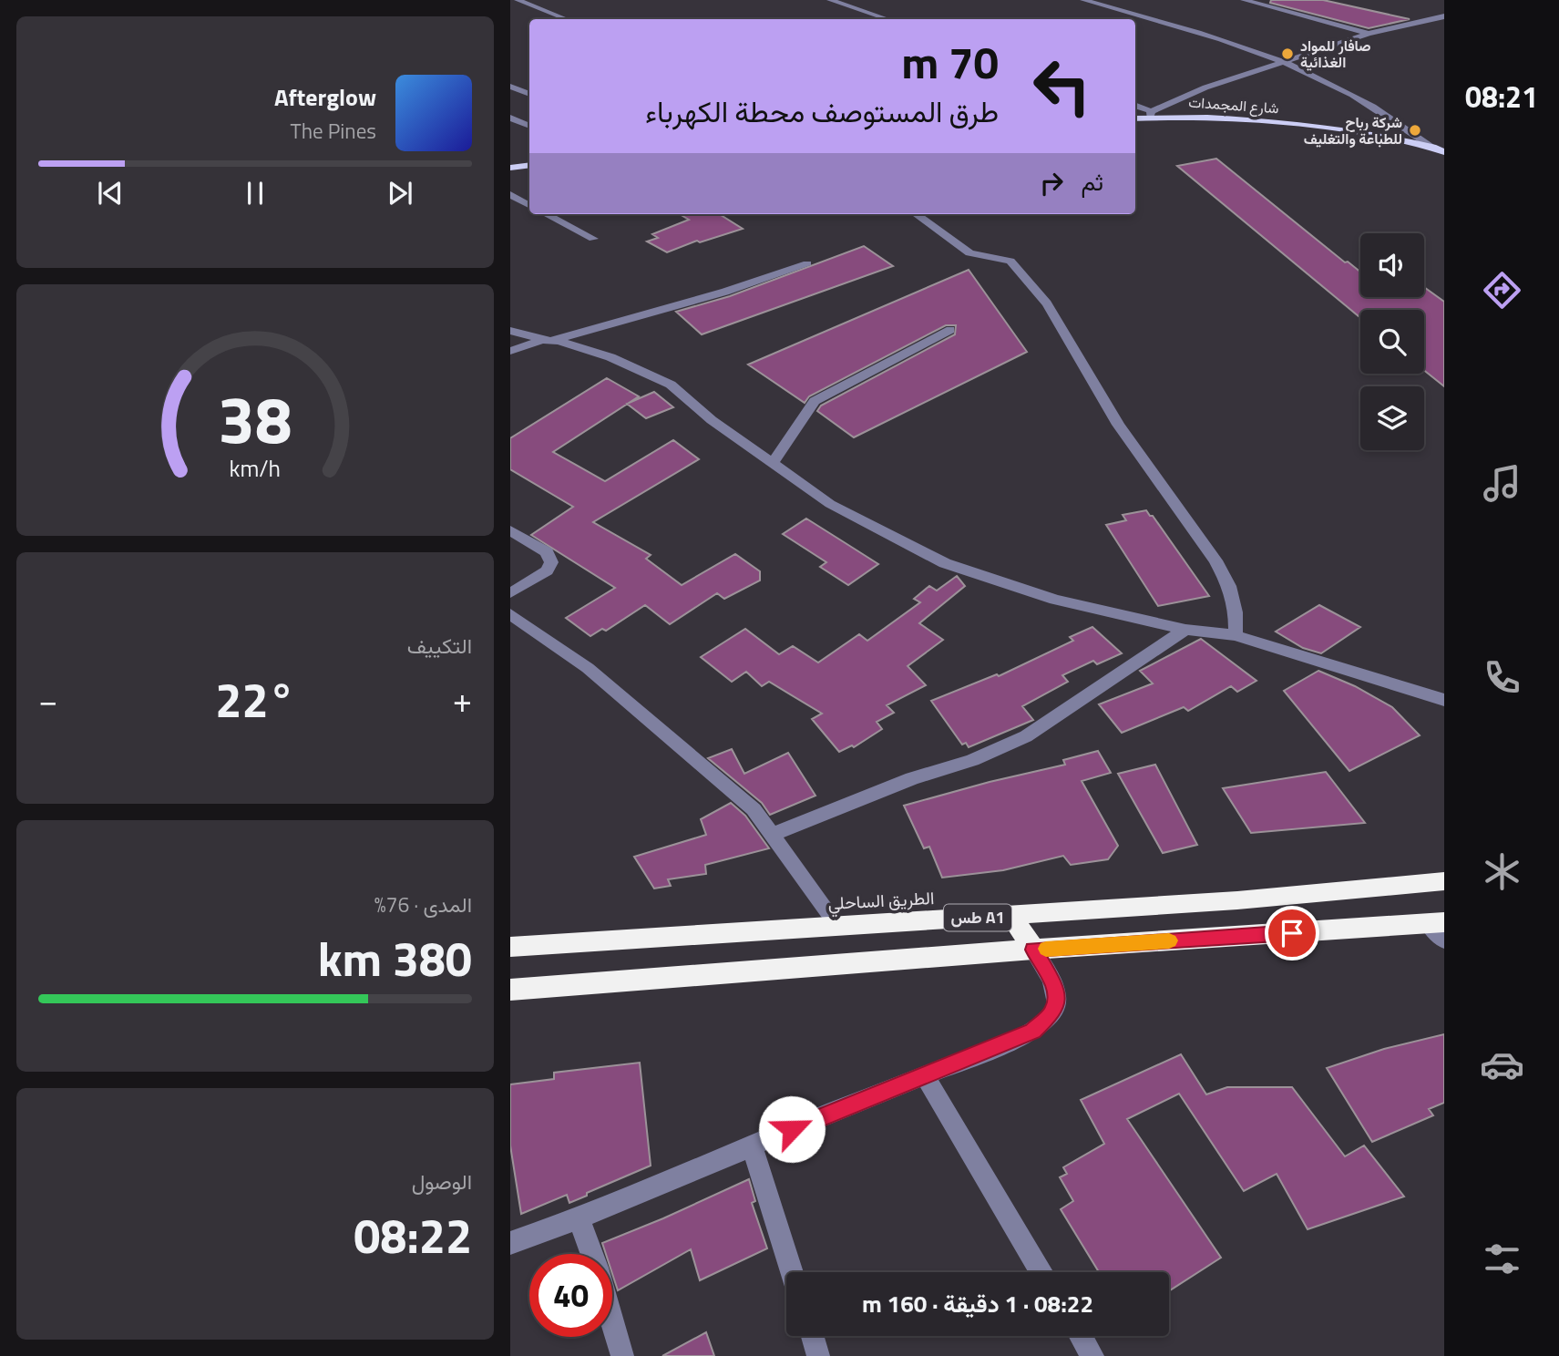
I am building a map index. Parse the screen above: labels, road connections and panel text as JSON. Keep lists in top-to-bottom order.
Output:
{
  "streets": {
    "highway": ["الطريق الساحلي", "طس A1"],
    "main road": ["شارع المجمدات"]
  },
  "places": ["صافار للمواد الغذائية", "شركة رباح للطباعة والتغليف"],
  "page": {
    "tabs": "08:21",
    "turn": ["70 m", "طرق المستوصف محطة الكهرباء"],
    "song": ["Afterglow", "The Pines"],
    "then": "ثم",
    "tile": [
      "التكييف",
      ["المدى · 76%", "380 km"],
      ["الوصول", "08:22"]
    ],
    "heat": ["−", "22°", "+"],
    "limit": "40",
    "trip": "08:22 · 1 دقيقة · 160 m",
    "gauge": ["38", "km/h"]
  }
}
